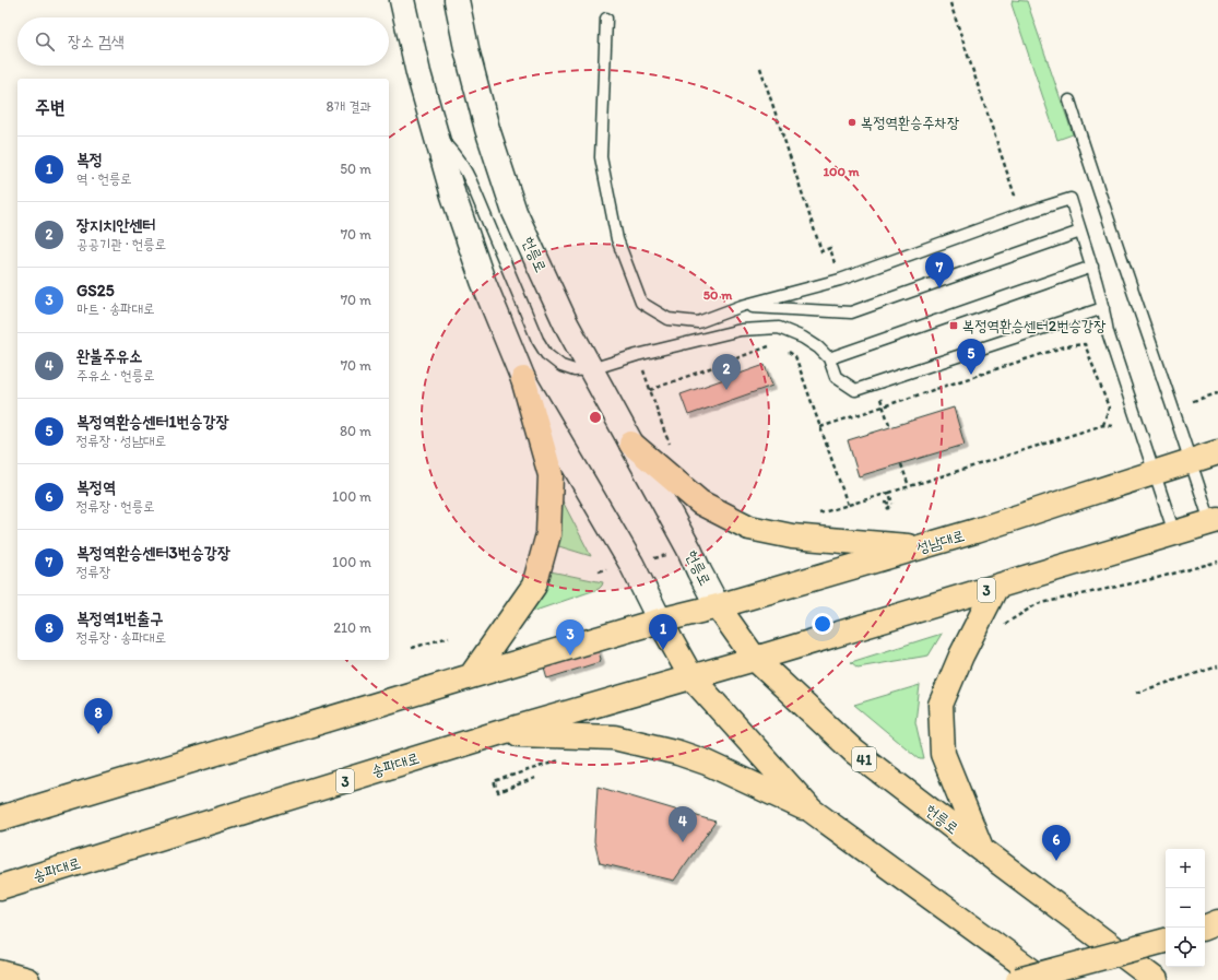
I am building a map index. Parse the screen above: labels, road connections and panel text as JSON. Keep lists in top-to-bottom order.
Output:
{
  "streets": {
    "main road": [
      "헌릉로",
      "성남대로",
      "3",
      "41",
      "송파대로"
    ]
  },
  "crossings": [
    ["헌릉로", "성남대로"],
    ["헌릉로", "3"],
    ["3", "송파대로"]
  ],
  "places": {
    "other": ["복정역환승주차장"],
    "transit": ["복정역환승센터2번승강장"]
  },
  "page": {
    "search": "장소 검색",
    "heading": ["주변", "8개 결과"],
    "list": [
      {
        "mark": "1",
        "name": "복정",
        "note": "역 · 헌릉로",
        "value": "50 m"
      },
      {
        "mark": "2",
        "name": "장지치안센터",
        "note": "공공기관 · 헌릉로",
        "value": "70 m"
      },
      {
        "mark": "3",
        "name": "GS25",
        "note": "마트 · 송파대로",
        "value": "70 m"
      },
      {
        "mark": "4",
        "name": "완불주유소",
        "note": "주유소 · 헌릉로",
        "value": "70 m"
      },
      {
        "mark": "5",
        "name": "복정역환승센터1번승강장",
        "note": "정류장 · 성남대로",
        "value": "80 m"
      },
      {
        "mark": "6",
        "name": "복정역",
        "note": "정류장 · 헌릉로",
        "value": "100 m"
      },
      {
        "mark": "7",
        "name": "복정역환승센터3번승강장",
        "note": "정류장",
        "value": "100 m"
      },
      {
        "mark": "8",
        "name": "복정역1번출구",
        "note": "정류장 · 송파대로",
        "value": "210 m"
      }
    ],
    "pins": [
      "7",
      "5",
      "2",
      "1",
      "3",
      "8",
      "4",
      "6"
    ],
    "map_buttons": ["+", "−"]
  },
  "rings": ["100 m", "50 m"]
}
